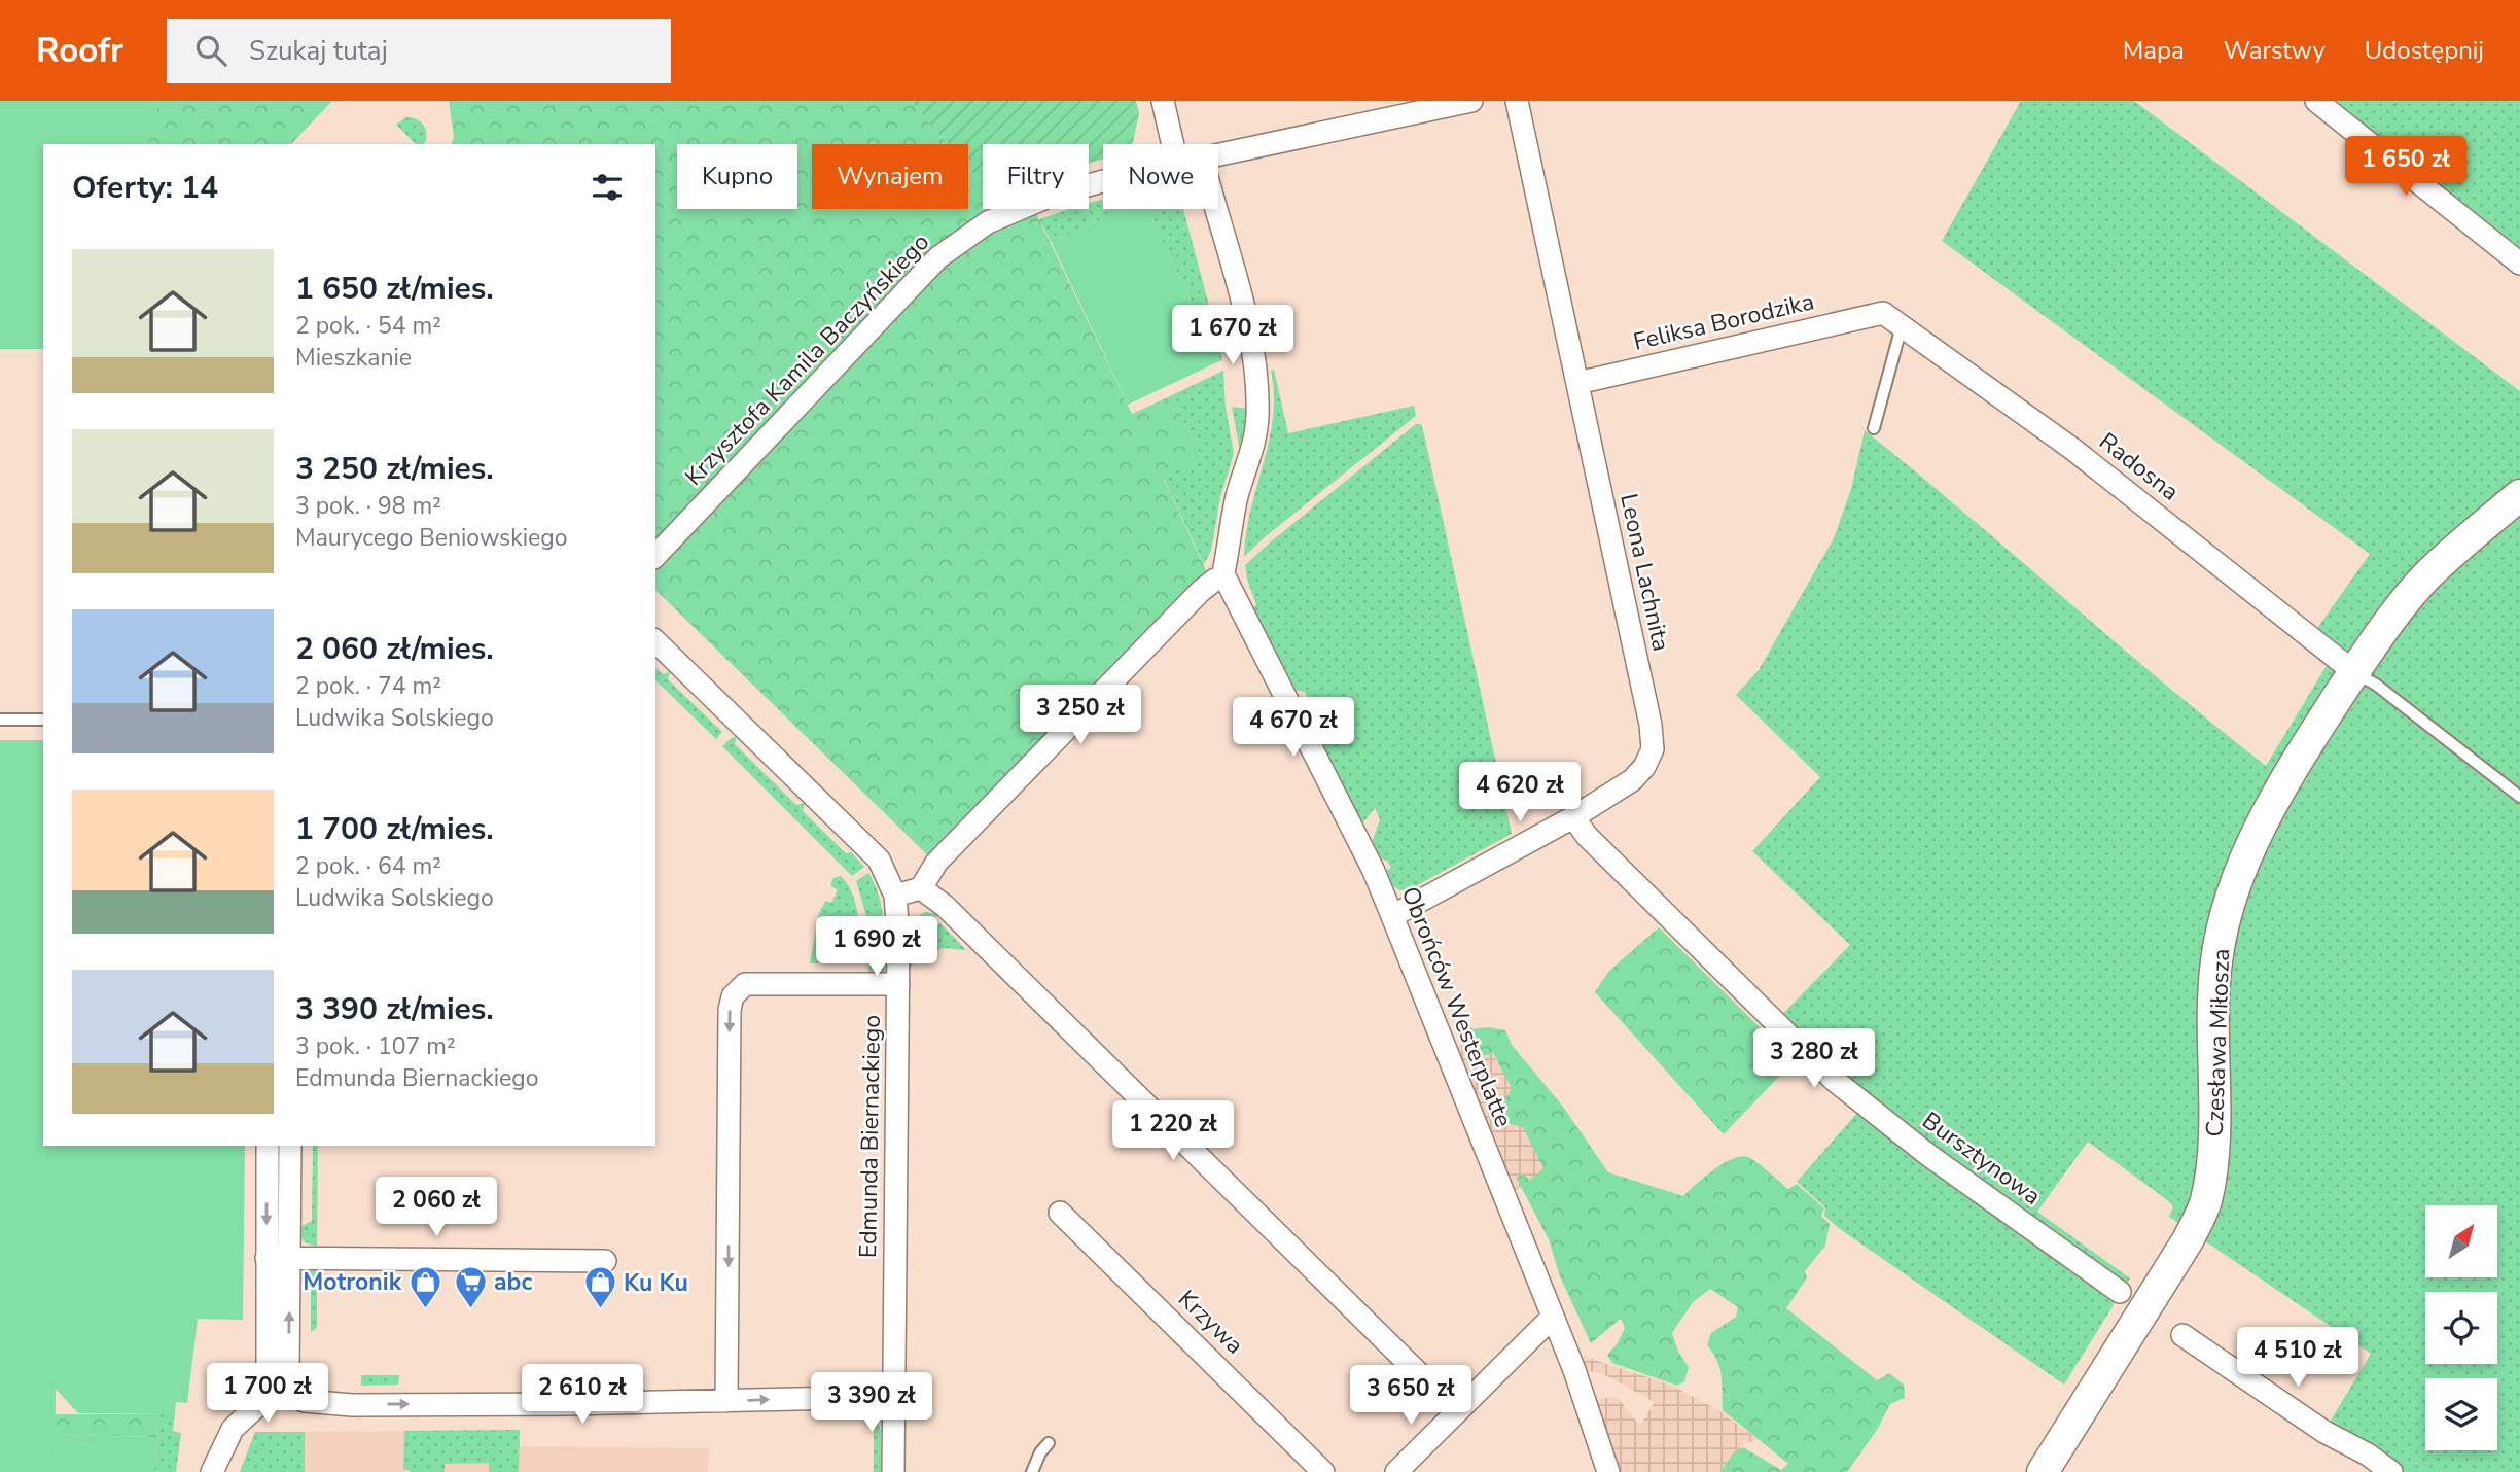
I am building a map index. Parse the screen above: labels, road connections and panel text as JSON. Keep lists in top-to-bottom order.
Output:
{
  "streets": {
    "street": [
      "Feliksa Borodzika",
      "Krzysztofa Kamila Baczyńskiego",
      "Radosna",
      "Leona Lachnita",
      "Obrońców Westerplatte",
      "Czesława Miłosza",
      "Edmunda Biernackiego",
      "Bursztynowa",
      "Krzywa"
    ]
  },
  "crossings": [
    ["Feliksa Borodzika", "Radosna"],
    ["Feliksa Borodzika", "Leona Lachnita"],
    ["Radosna", "Czesława Miłosza"],
    ["Leona Lachnita", "Obrońców Westerplatte"],
    ["Leona Lachnita", "Bursztynowa"]
  ],
  "places": {
    "shop": ["Motronik", "Ku Ku"],
    "supermarket": ["abc"]
  },
  "north": "top right",
  "page": {
    "header": "Roofr",
    "search": "Szukaj tutaj",
    "nav": ["Mapa", "Warstwy", "Udostępnij"],
    "price": [
      "1 650 zł",
      "1 670 zł",
      "3 250 zł",
      "4 670 zł",
      "4 620 zł",
      "1 690 zł",
      "3 280 zł",
      "1 220 zł",
      "2 060 zł",
      "4 510 zł",
      "1 700 zł",
      "2 610 zł",
      "3 650 zł",
      "3 390 zł"
    ],
    "chip": [
      "Kupno",
      "Wynajem",
      "Filtry",
      "Nowe"
    ],
    "heading": "Oferty: 14",
    "list": [
      {
        "name": "1 650 zł/mies.",
        "note": "2 pok. · 54 m² · Mieszkanie"
      },
      {
        "name": "3 250 zł/mies.",
        "note": "3 pok. · 98 m² · Maurycego Beniowskiego"
      },
      {
        "name": "2 060 zł/mies.",
        "note": "2 pok. · 74 m² · Ludwika Solskiego"
      },
      {
        "name": "1 700 zł/mies.",
        "note": "2 pok. · 64 m² · Ludwika Solskiego"
      },
      {
        "name": "3 390 zł/mies.",
        "note": "3 pok. · 107 m² · Edmunda Biernackiego"
      }
    ]
  }
}
